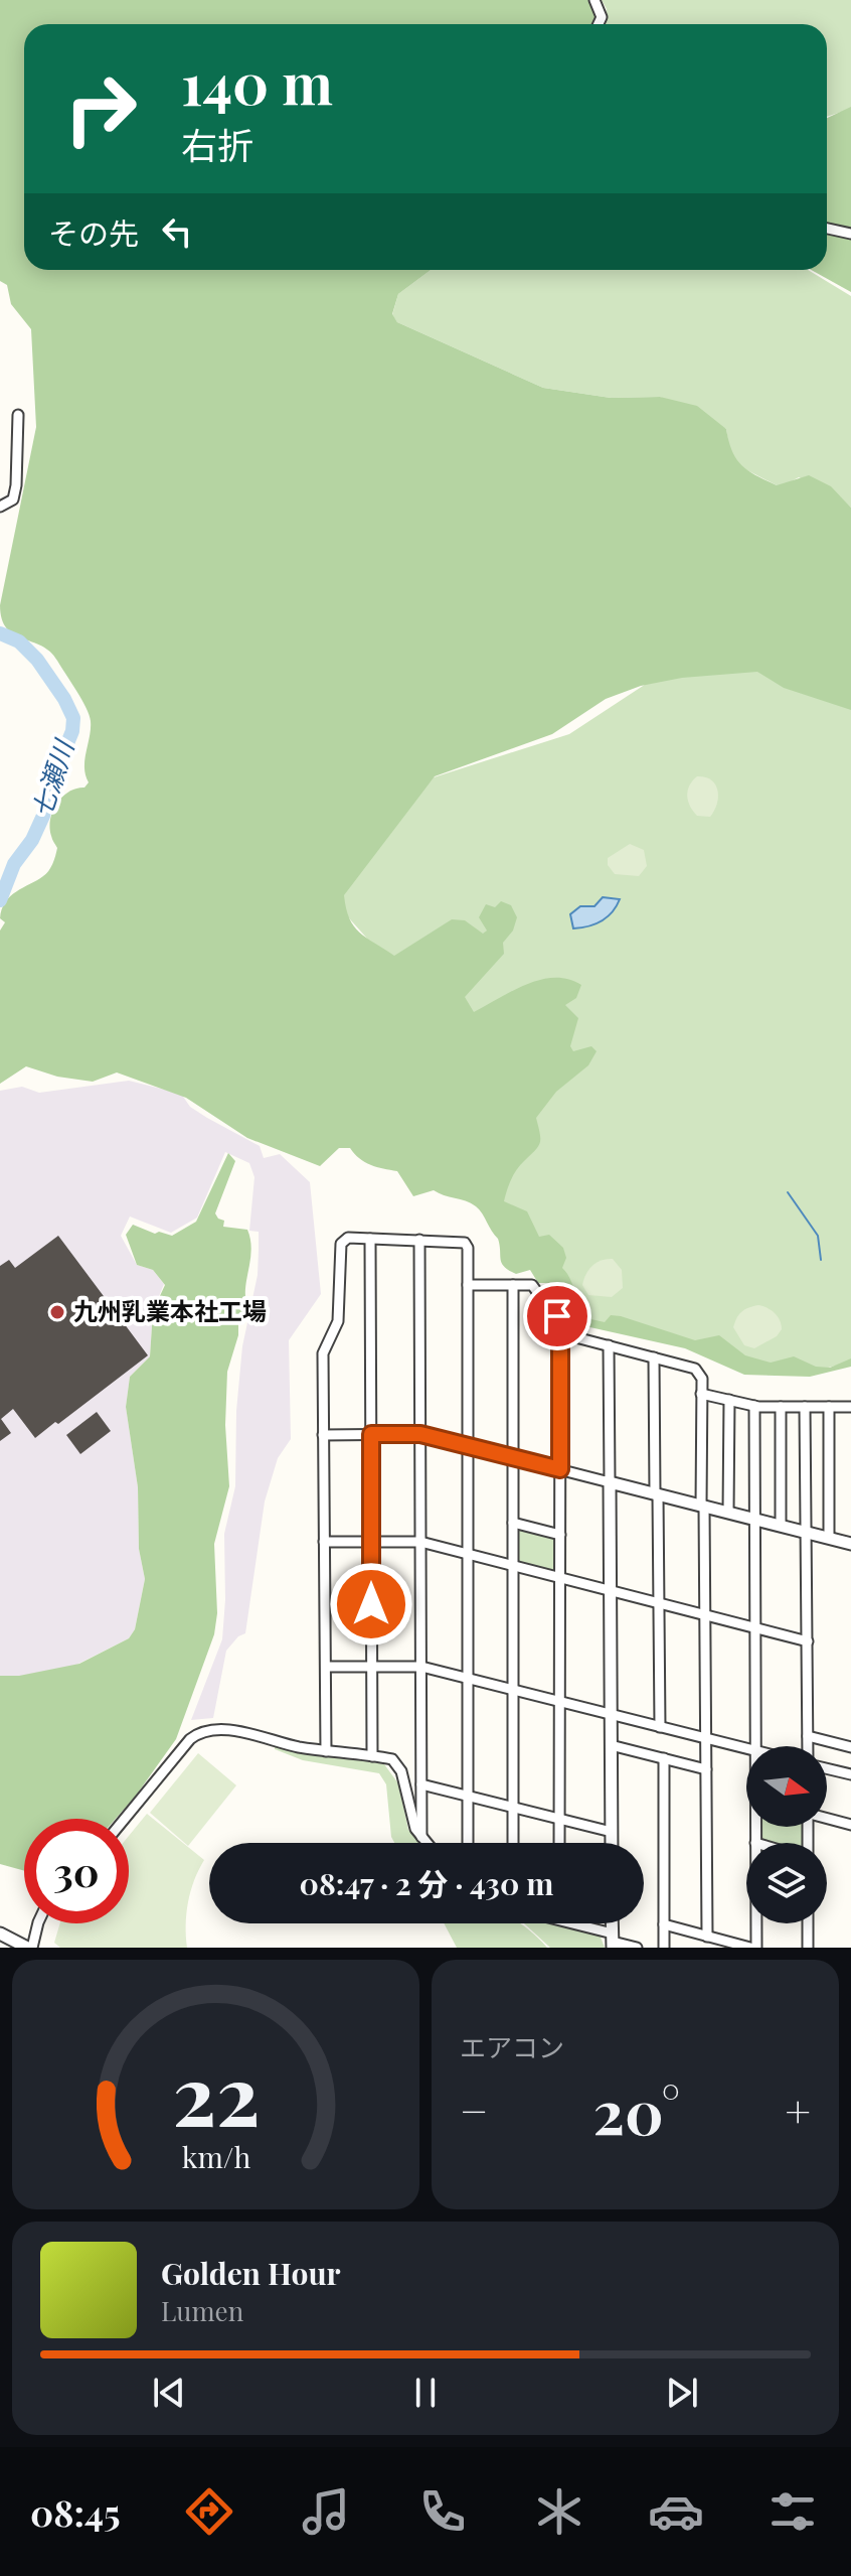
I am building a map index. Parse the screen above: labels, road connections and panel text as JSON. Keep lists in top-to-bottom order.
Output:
{
  "water": ["七瀬川"],
  "places": ["九州乳業本社工場"],
  "north": "right",
  "page": {
    "turn": ["140 m", "右折"],
    "then": "その先",
    "limit": "30",
    "trip": "08:47 · 2 分 · 430 m",
    "tile": "エアコン",
    "heat": ["−", "20°", "+"],
    "song": ["Golden Hour", "Lumen"],
    "tabs": "08:45",
    "gauge": ["22", "km/h"]
  }
}
